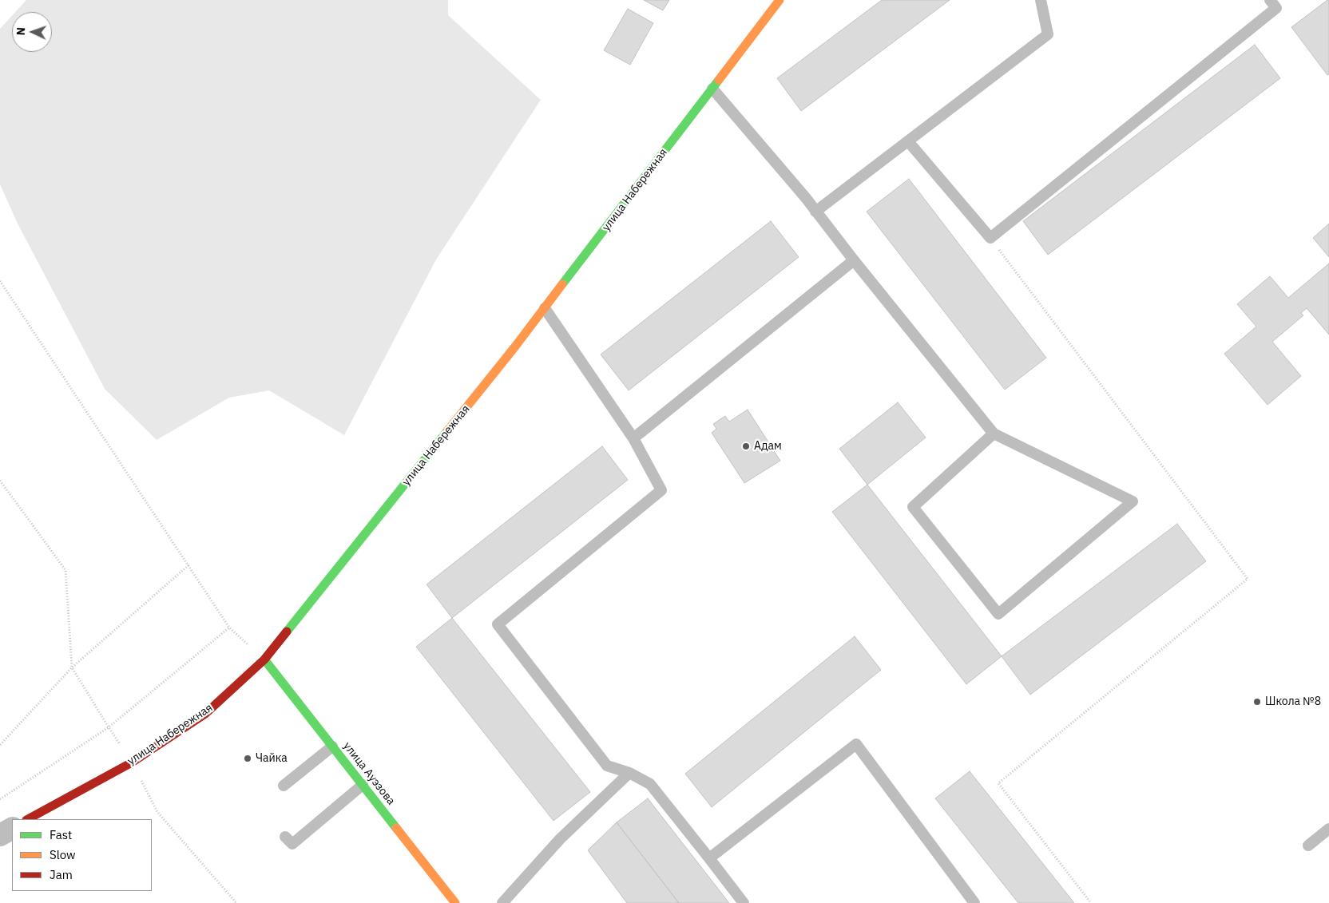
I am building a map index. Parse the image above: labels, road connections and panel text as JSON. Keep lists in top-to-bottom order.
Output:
{
  "streets": {
    "street": ["улица Набережная", "улица Ауэзова"]
  },
  "crossings": [
    ["улица Набережная", "улица Ауэзова"]
  ],
  "places": ["Адам", "Школа №8", "Чайка"],
  "legend": ["Fast", "Slow", "Jam"],
  "north": "left"
}
